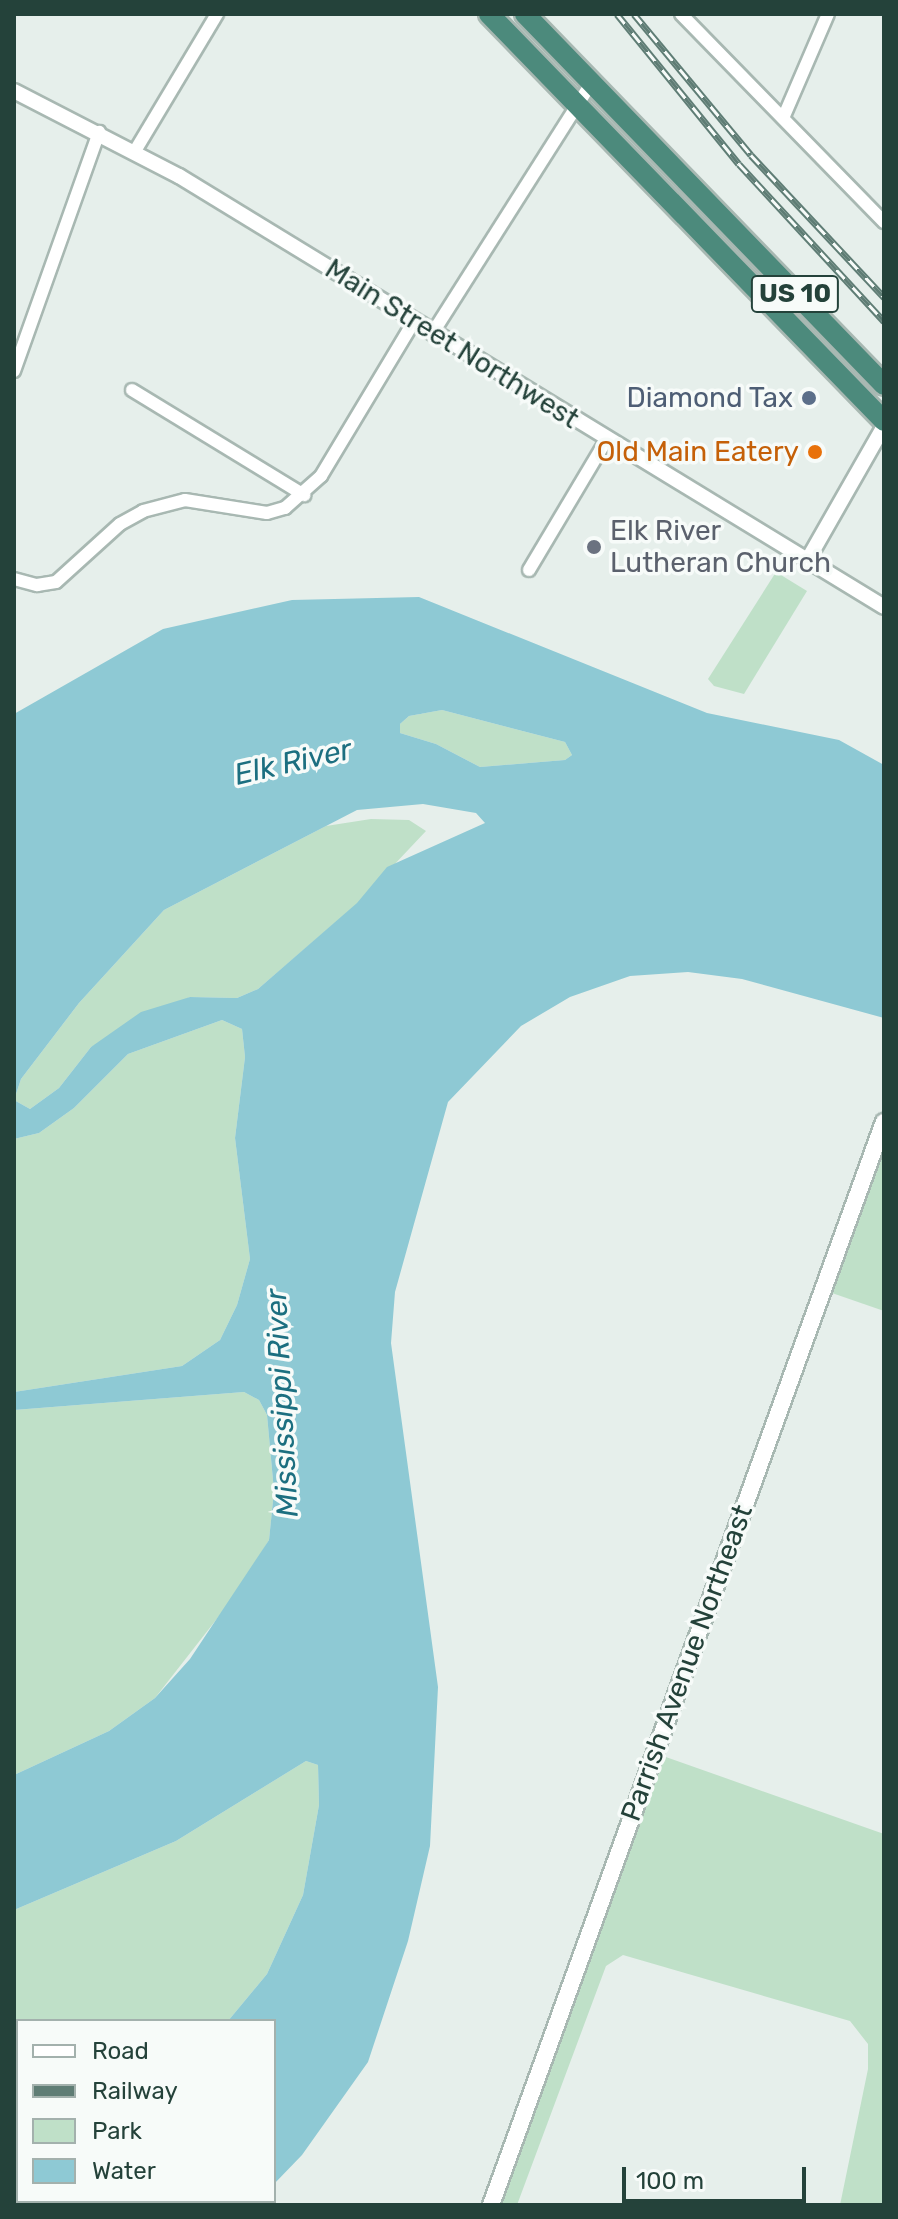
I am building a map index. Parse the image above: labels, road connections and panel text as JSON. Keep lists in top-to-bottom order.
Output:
{
  "streets": {
    "highway": ["US 10"],
    "main road": ["Parrish Avenue Northeast"],
    "street": ["Main Street Northwest"]
  },
  "water": ["Elk River", "Mississippi River"],
  "places": ["Diamond Tax", "Old Main Eatery", "Elk River Lutheran Church"],
  "legend": [
    "Road",
    "Railway",
    "Park",
    "Water"
  ],
  "scale_bar": "100 m"
}
